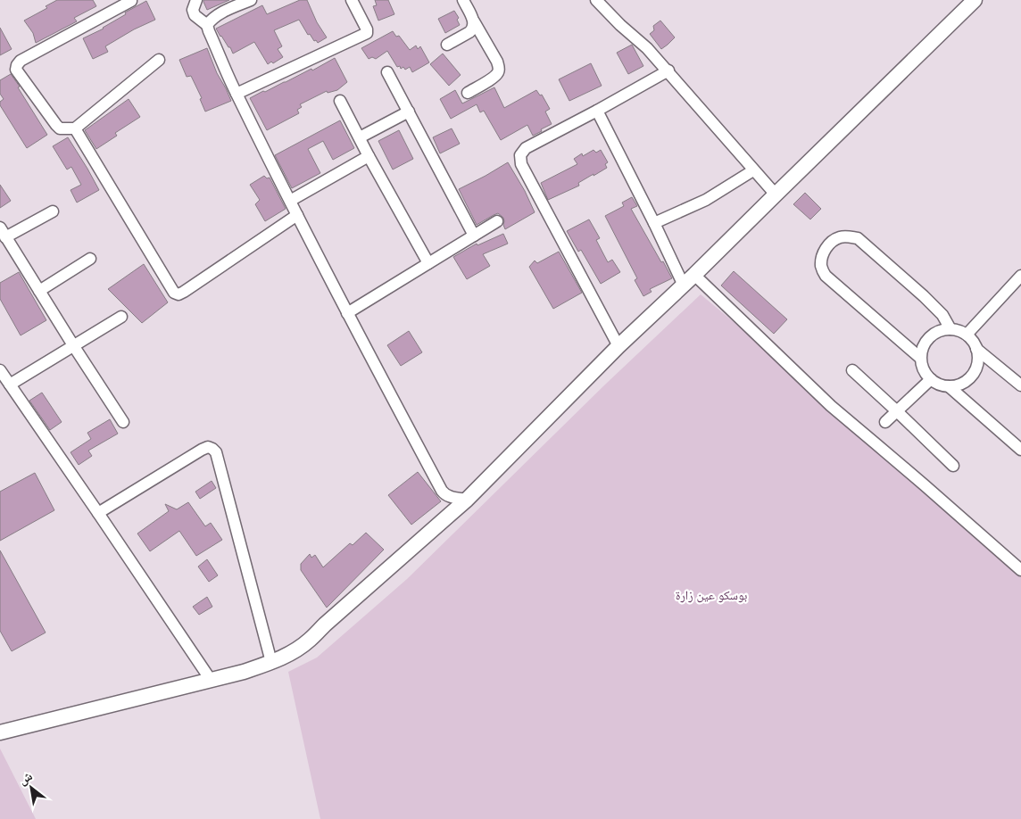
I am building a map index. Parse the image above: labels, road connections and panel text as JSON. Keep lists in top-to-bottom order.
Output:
{
  "parks": ["بوسكو عين زارة"],
  "north": "top left"
}
